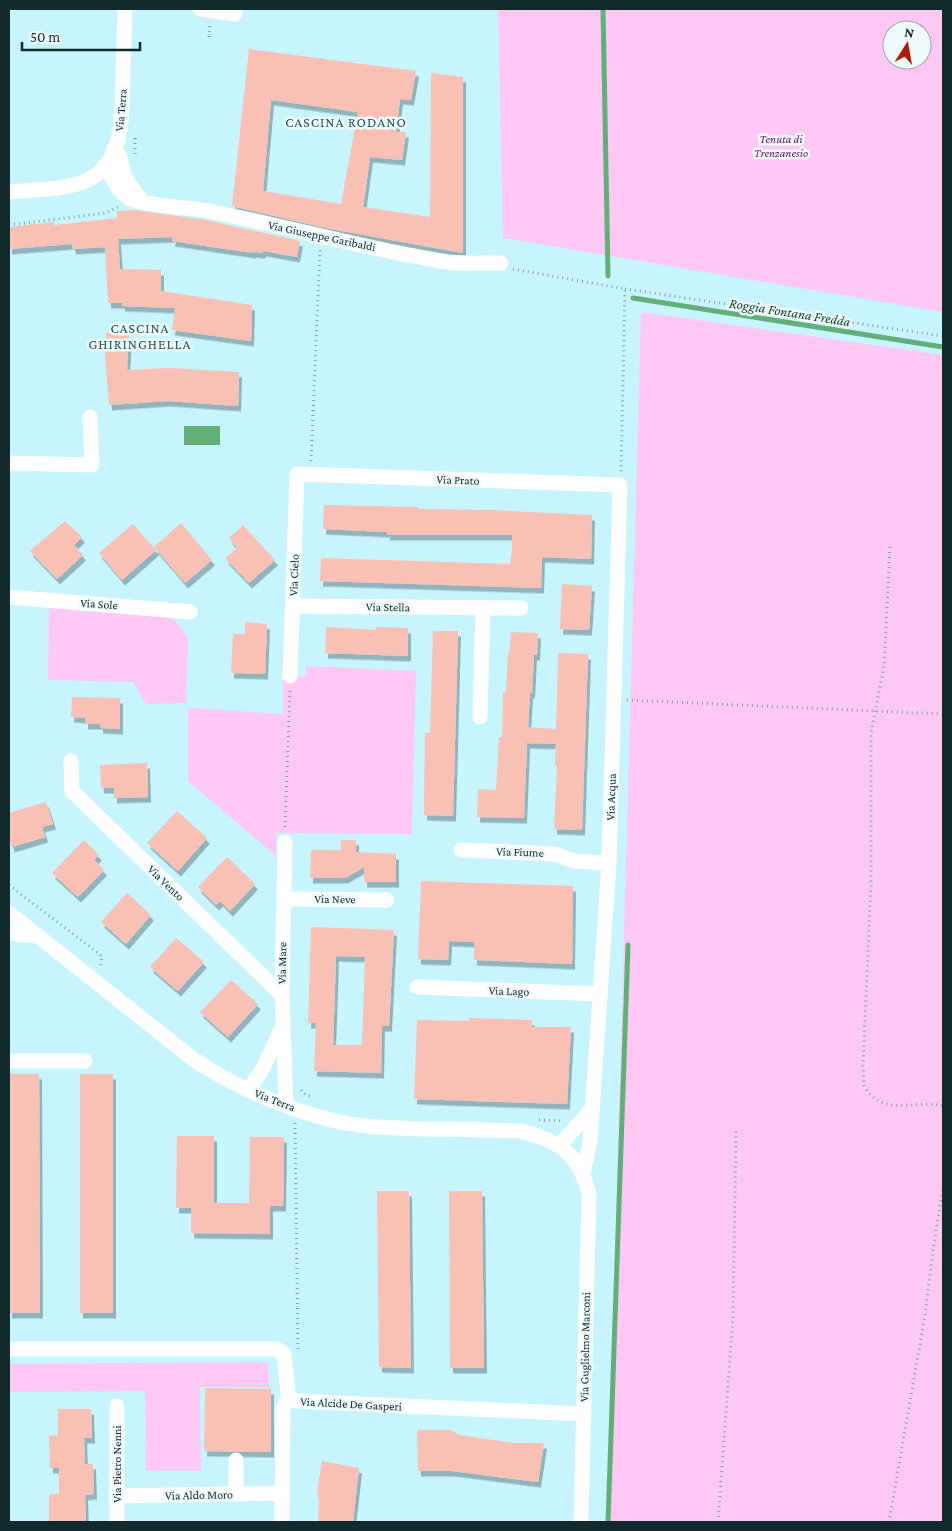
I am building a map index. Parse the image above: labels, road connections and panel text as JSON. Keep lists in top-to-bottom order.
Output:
{
  "streets": {
    "street": [
      "Via Terra",
      "Via Giuseppe Garibaldi",
      "Via Prato",
      "Via Cielo",
      "Via Sole",
      "Via Stella",
      "Via Acqua",
      "Via Fiume",
      "Via Vento",
      "Via Neve",
      "Via Mare",
      "Via Lago",
      "Via Guglielmo Marconi",
      "Via Alcide De Gasperi",
      "Via Pietro Nenni",
      "Via Aldo Moro"
    ]
  },
  "crossings": [
    ["Via Terra", "Via Giuseppe Garibaldi"],
    ["Via Terra", "Via Acqua"],
    ["Via Terra", "Via Mare"],
    ["Via Terra", "Via Guglielmo Marconi"],
    ["Via Prato", "Via Cielo"],
    ["Via Prato", "Via Acqua"],
    ["Via Cielo", "Via Stella"],
    ["Via Acqua", "Via Fiume"],
    ["Via Acqua", "Via Lago"],
    ["Via Acqua", "Via Guglielmo Marconi"],
    ["Via Vento", "Via Mare"],
    ["Via Neve", "Via Mare"],
    ["Via Guglielmo Marconi", "Via Alcide De Gasperi"],
    ["Via Pietro Nenni", "Via Aldo Moro"]
  ],
  "districts": ["CASCINA RODANO", "CASCINA GHIRINGHELLA"],
  "water": ["Roggia Fontana Fredda"],
  "parks": ["Tenuta di Trenzanesio"],
  "scale_bar": "50 m",
  "north": "top"
}
